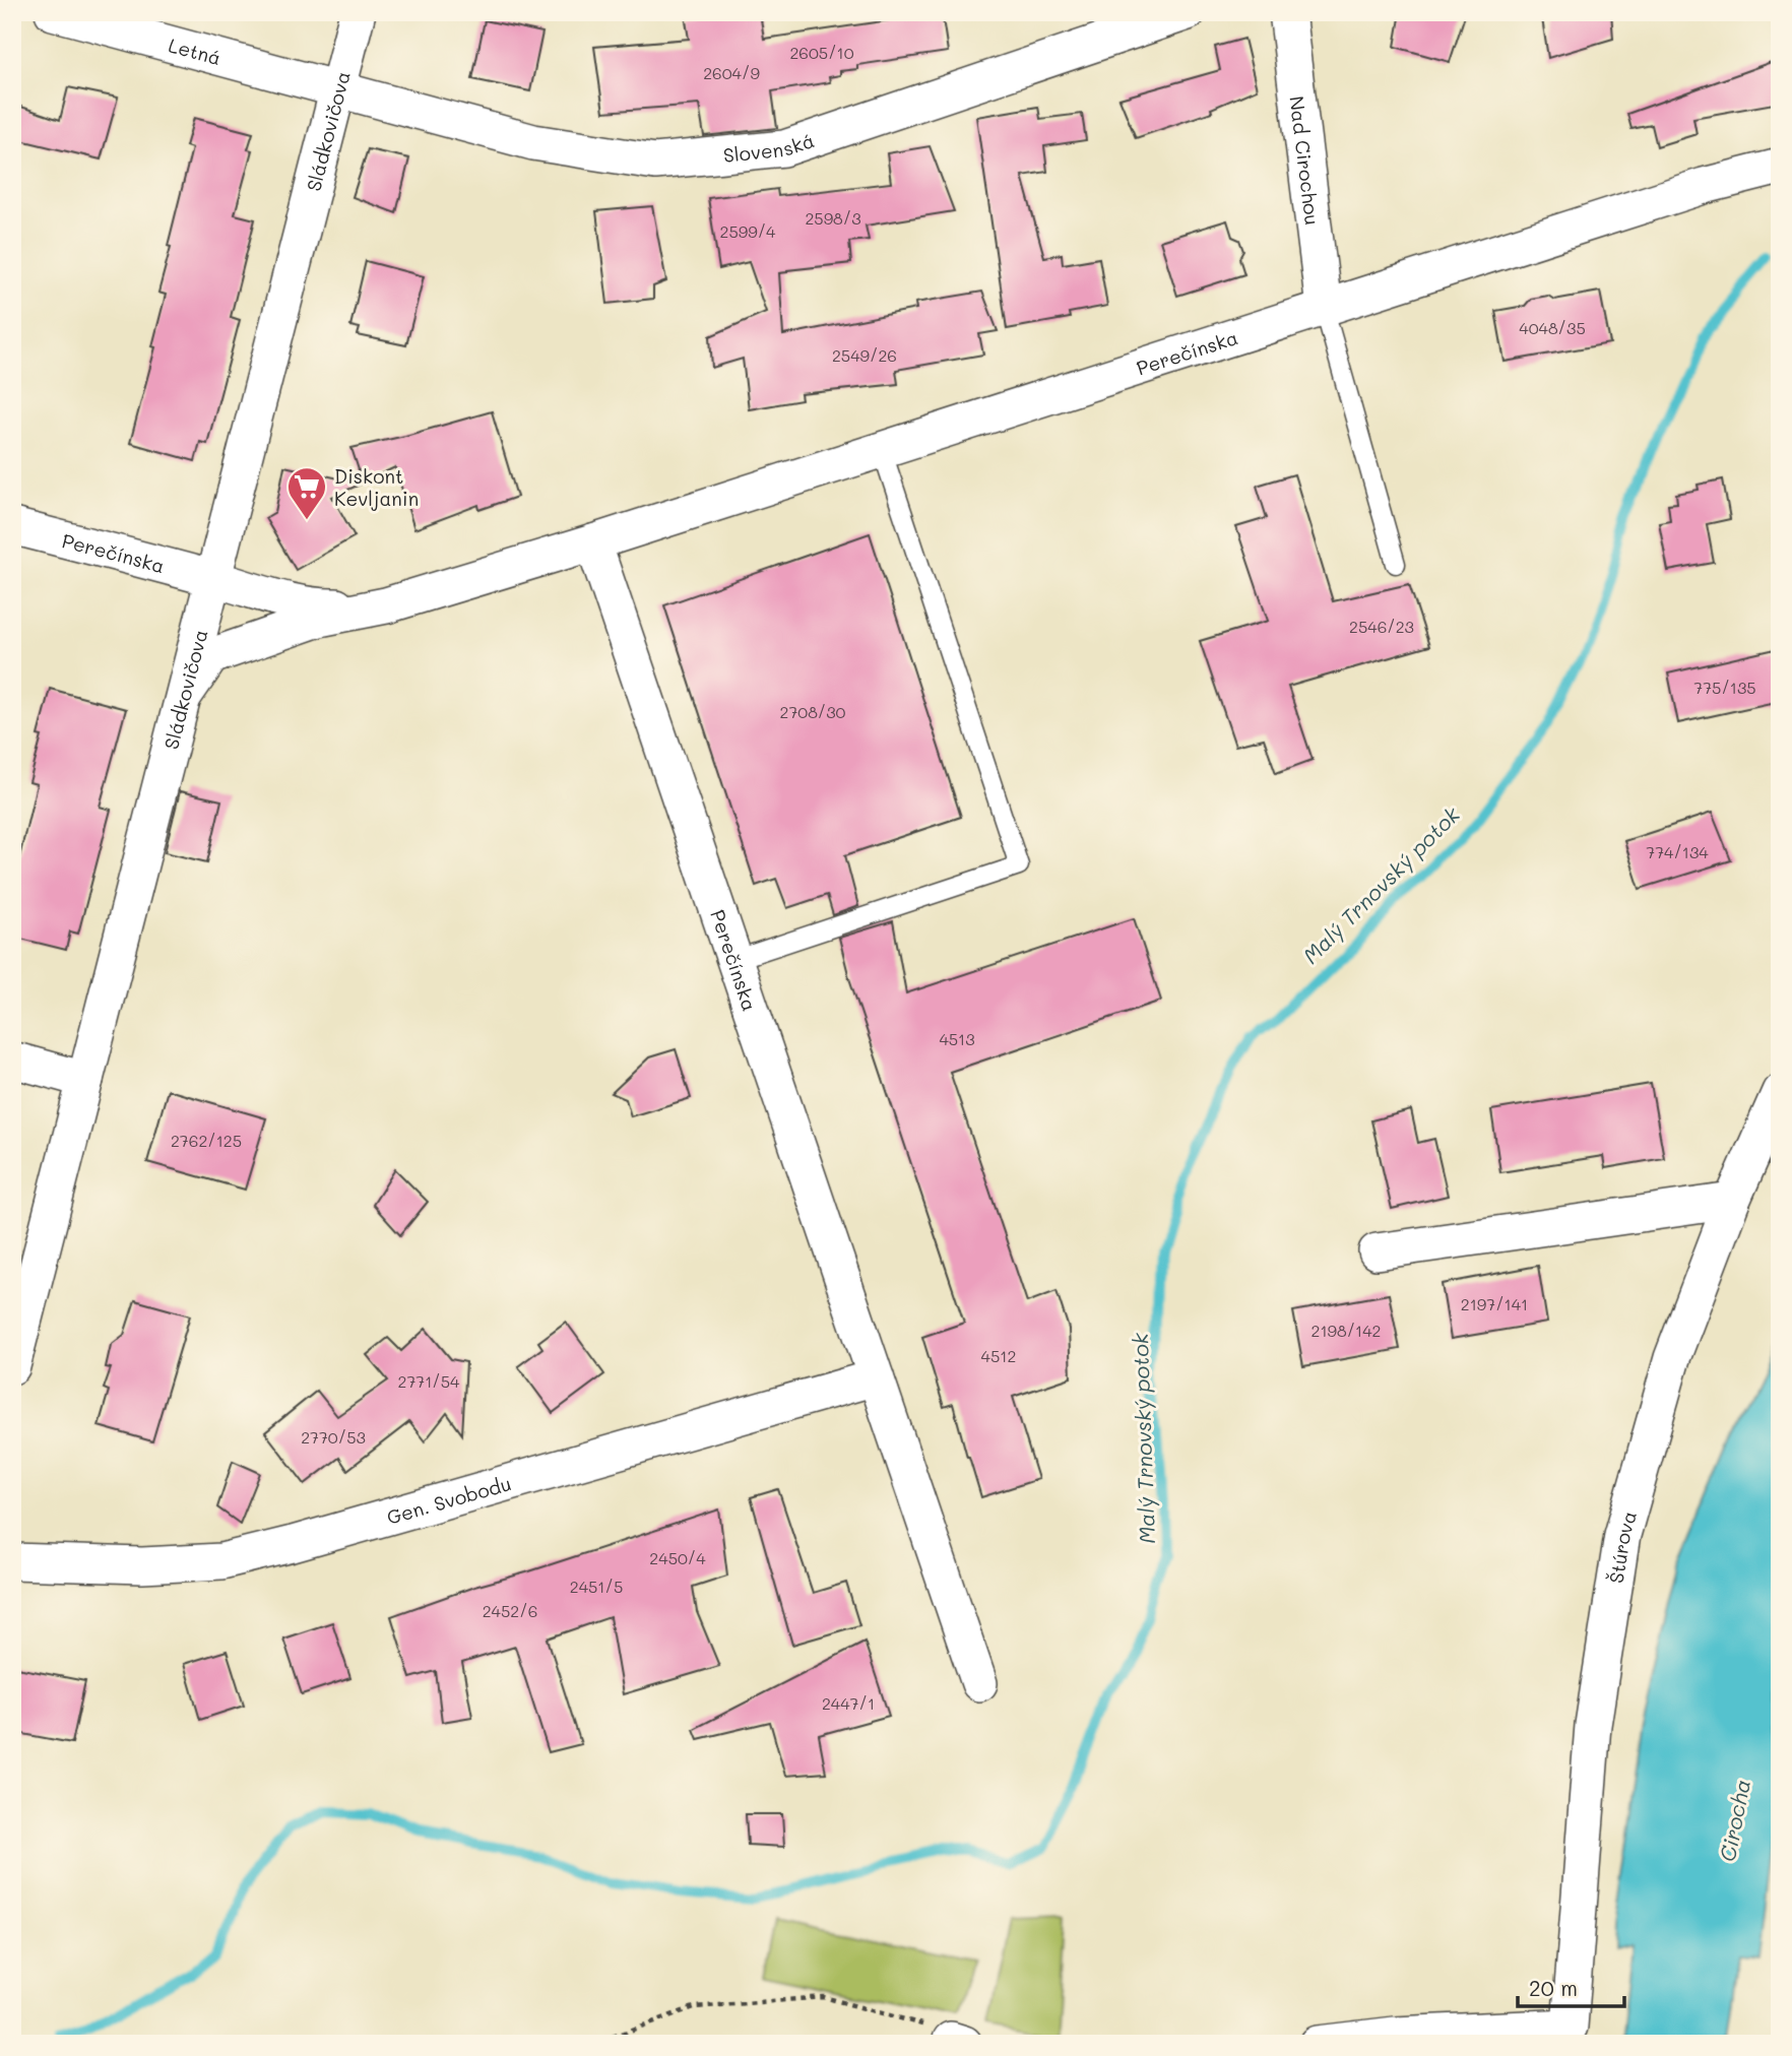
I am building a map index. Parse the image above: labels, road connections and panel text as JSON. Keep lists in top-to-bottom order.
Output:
{
  "streets": {
    "street": [
      "Letná",
      "Sládkovičova",
      "Slovenská",
      "Nad Cirochou",
      "Perečínska",
      "Gen. Svobodu",
      "Štúrova"
    ]
  },
  "crossings": [
    ["Letná", "Sládkovičova"],
    ["Letná", "Slovenská"],
    ["Sládkovičova", "Slovenská"],
    ["Sládkovičova", "Perečínska"],
    ["Nad Cirochou", "Perečínska"],
    ["Perečínska", "Gen. Svobodu"]
  ],
  "water": ["Malý Trnovský potok", "Cirocha"],
  "places": {
    "supermarket": ["Diskont Kevljanin"]
  },
  "house_numbers": [
    "2605/10",
    "2604/9",
    "2598/3",
    "2599/4",
    "4048/35",
    "2549/26",
    "2546/23",
    "775/135",
    "2708/30",
    "774/134",
    "4513",
    "2762/125",
    "2197/141",
    "2198/142",
    "4512",
    "2771/54",
    "2770/53",
    "2450/4",
    "2451/5",
    "2452/6",
    "2447/1"
  ],
  "scale_bar": "20 m"
}
